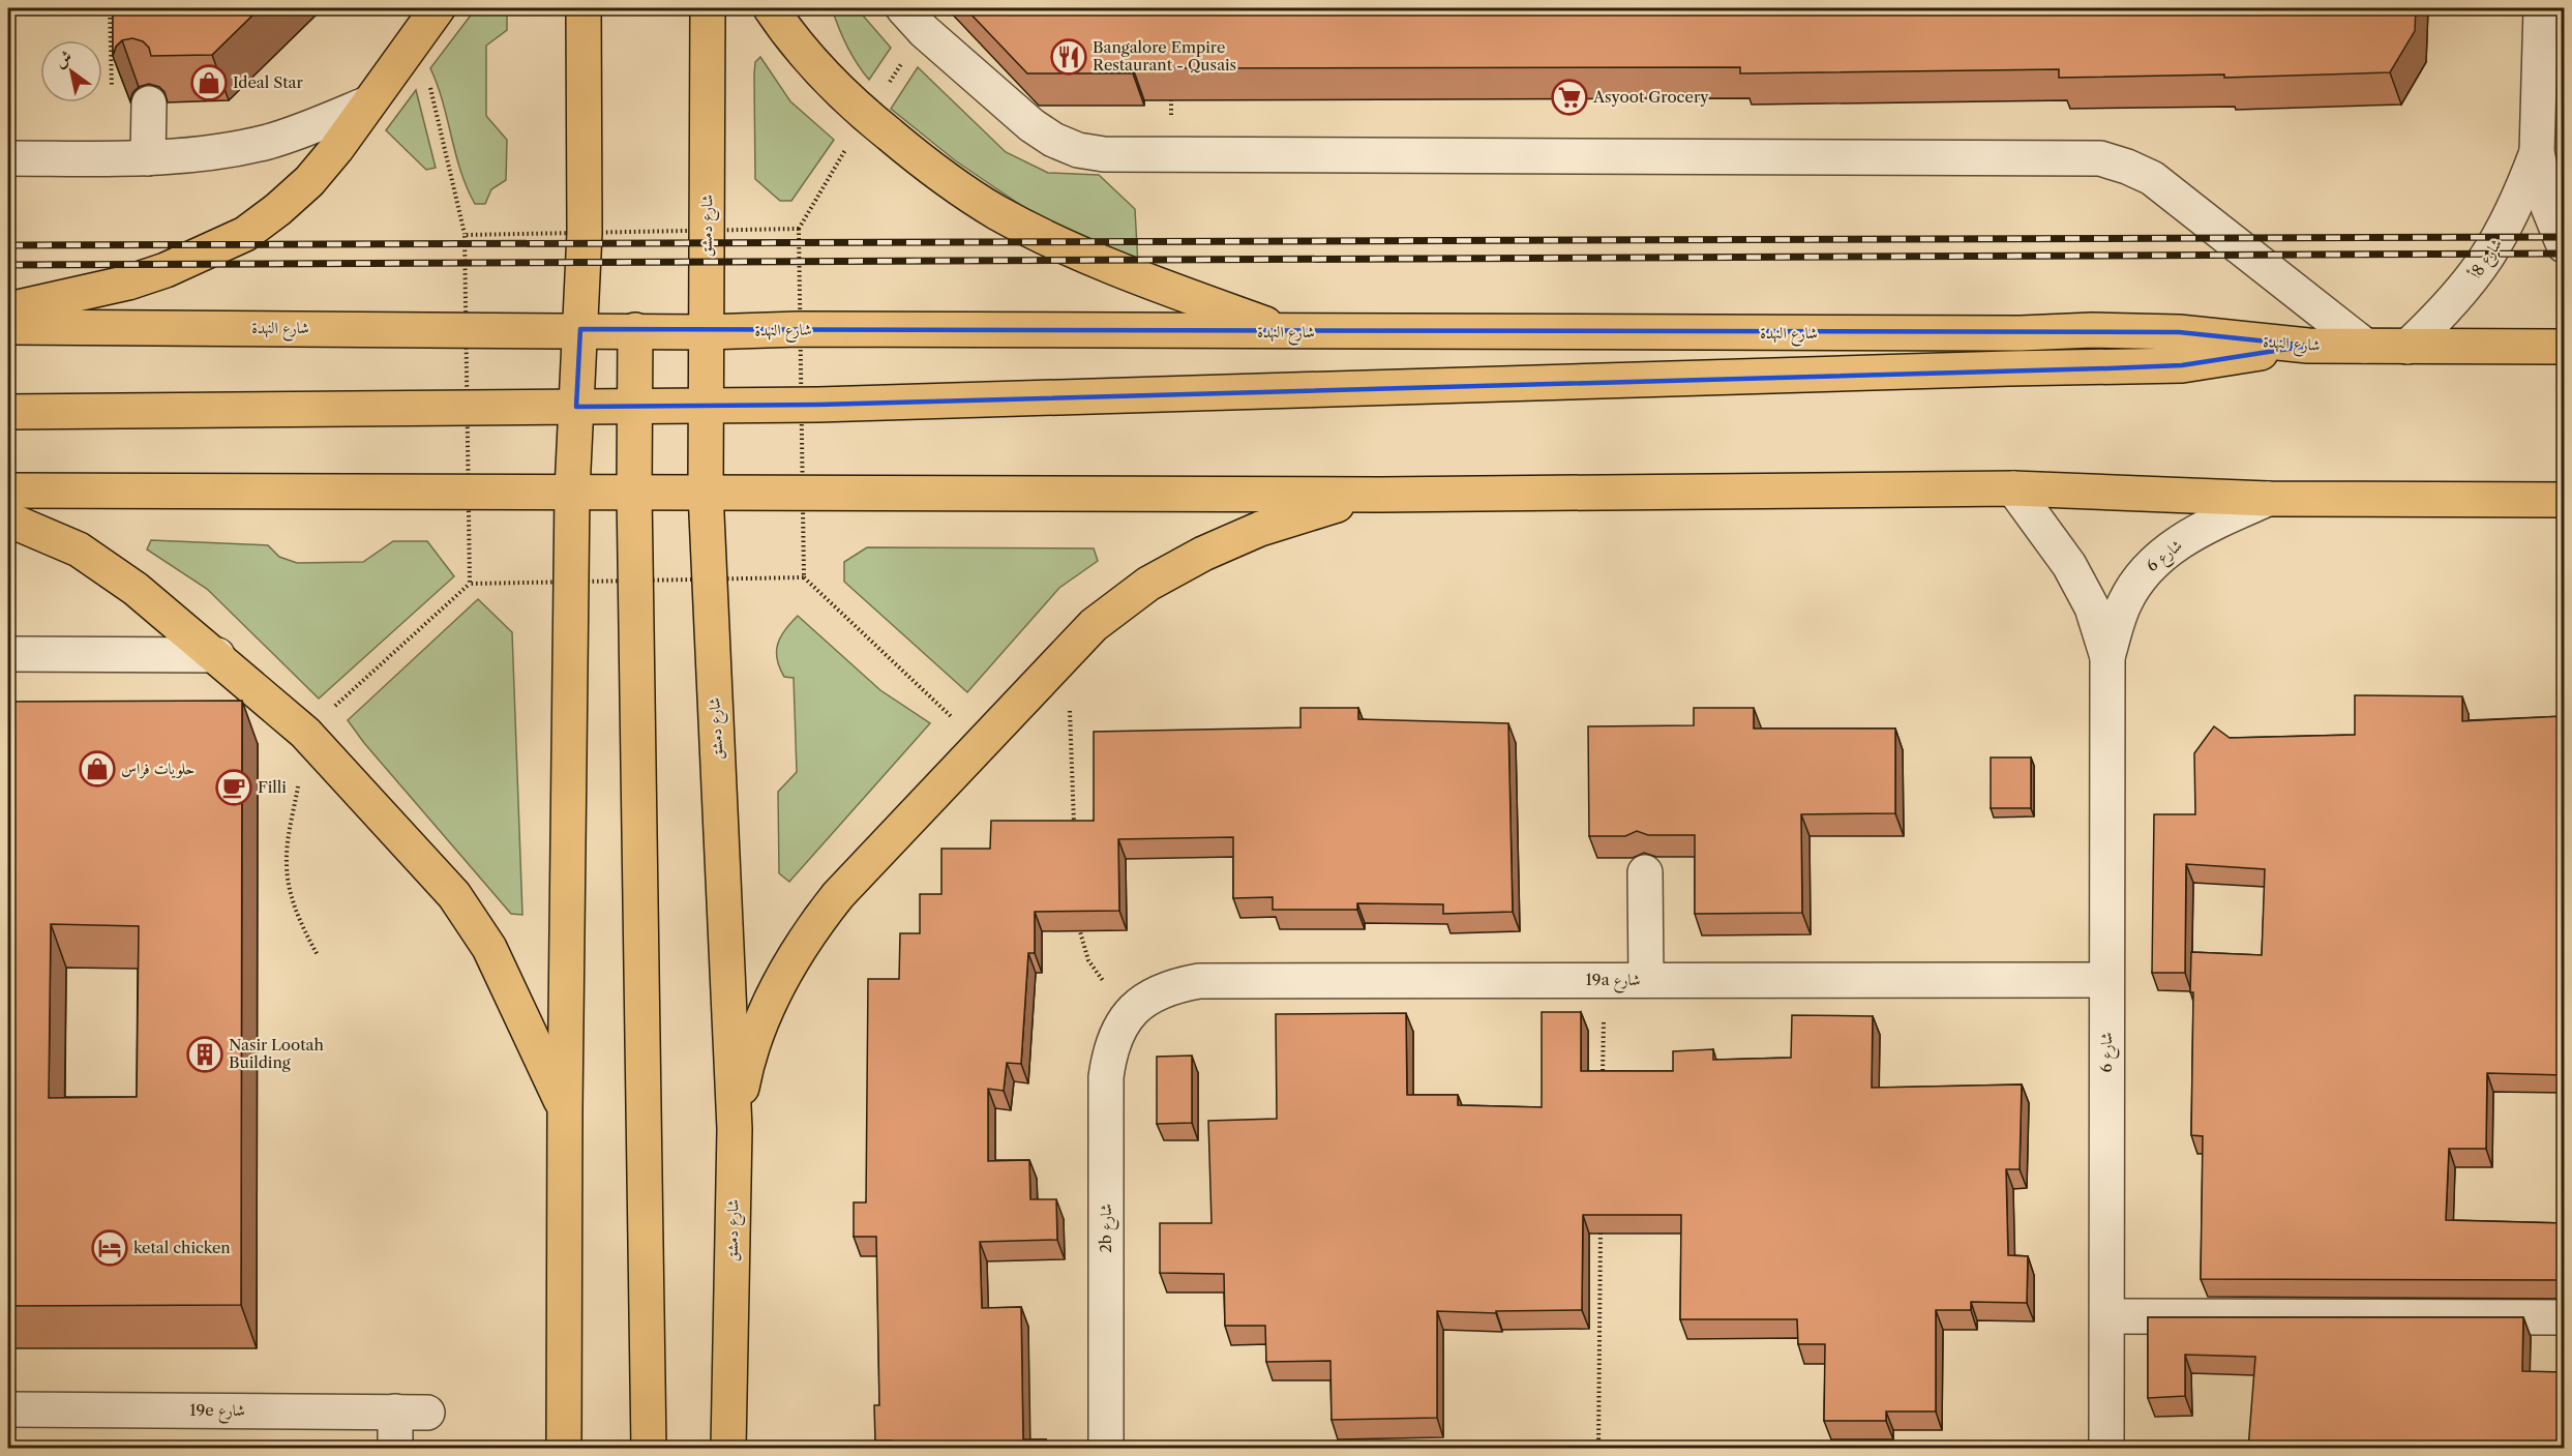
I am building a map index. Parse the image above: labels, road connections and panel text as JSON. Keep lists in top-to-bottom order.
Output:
{
  "streets": {
    "main road": ["شارع دمشق", "شارع النهدة"],
    "street": [
      "شارع 8أ",
      "شارع 6",
      "19a شارع",
      "2b شارع",
      "19e شارع"
    ]
  },
  "crossings": [
    ["شارع دمشق", "شارع النهدة"],
    ["شارع 8أ", "شارع النهدة"],
    ["شارع 6", "19a شارع"],
    ["19a شارع", "2b شارع"]
  ],
  "places": {
    "restaurant": ["Bangalore Empire Restaurant - Qusais"],
    "shop": ["Ideal Star", "حلويات فراس"],
    "supermarket": ["Asyoot Grocery"],
    "cafe": ["Filli"],
    "building": ["Nasir Lootah Building"],
    "hotel": ["ketal chicken"]
  },
  "north": "top left"
}
